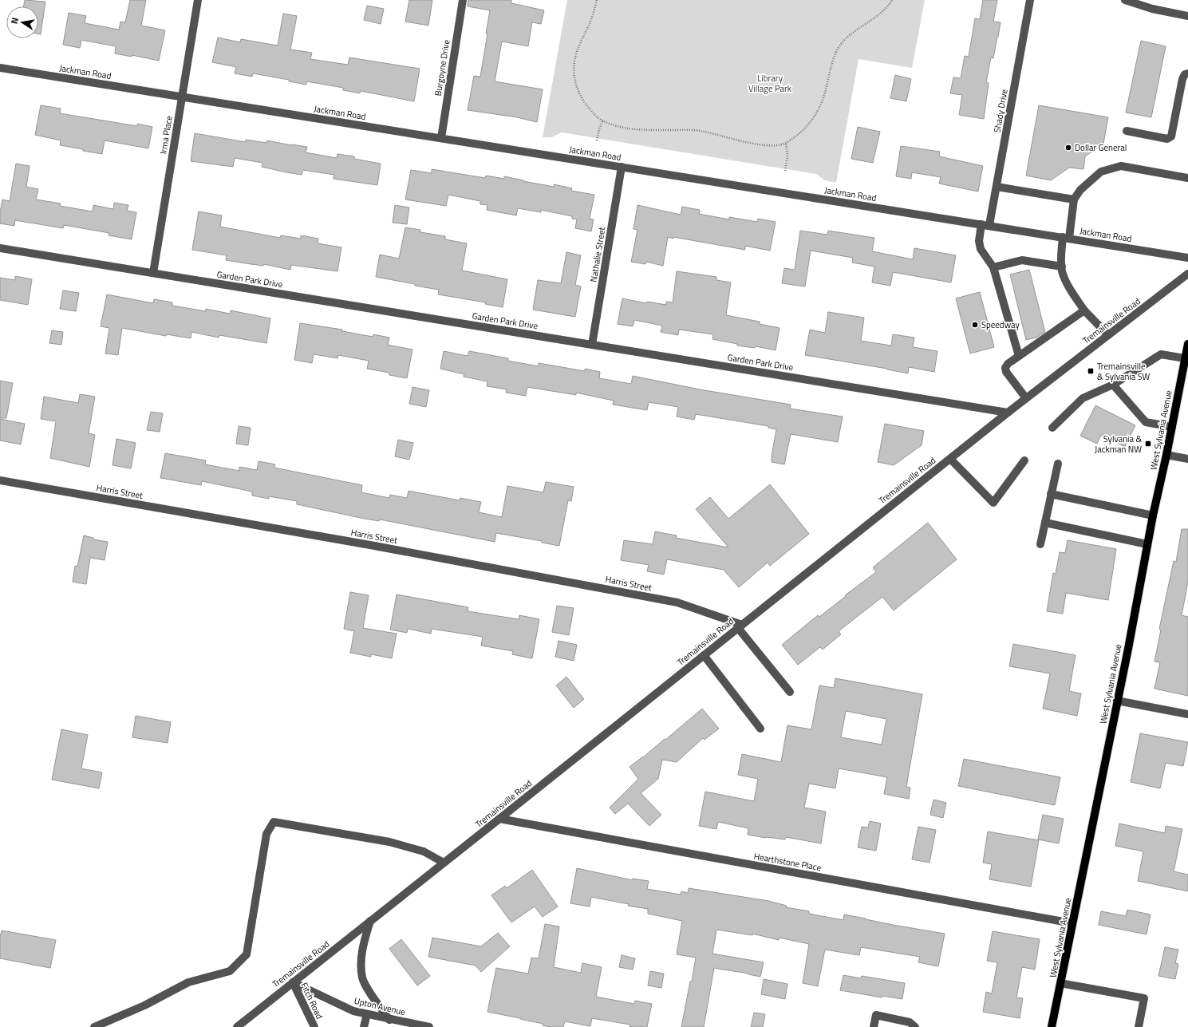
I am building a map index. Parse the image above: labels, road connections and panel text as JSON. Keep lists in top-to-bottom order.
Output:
{
  "streets": {
    "main road": ["West Sylvania Avenue"],
    "street": [
      "Burgoyne Drive",
      "Jackman Road",
      "Shady Drive",
      "Irma Place",
      "Nathalie Street",
      "Garden Park Drive",
      "Tremainsville Road",
      "Harris Street",
      "Hearthstone Place",
      "Fitch Road",
      "Upton Avenue"
    ]
  },
  "crossings": [
    ["Burgoyne Drive", "Jackman Road"],
    ["Jackman Road", "Shady Drive"],
    ["Jackman Road", "Irma Place"],
    ["Jackman Road", "Nathalie Street"],
    ["Irma Place", "Garden Park Drive"],
    ["Nathalie Street", "Garden Park Drive"],
    ["Garden Park Drive", "Tremainsville Road"],
    ["Tremainsville Road", "Harris Street"],
    ["Tremainsville Road", "Hearthstone Place"],
    ["Tremainsville Road", "Fitch Road"],
    ["Tremainsville Road", "Upton Avenue"],
    ["West Sylvania Avenue", "Hearthstone Place"],
    ["Fitch Road", "Upton Avenue"]
  ],
  "parks": ["Library Village Park"],
  "places": {
    "other": ["Dollar General", "Speedway"],
    "transit": ["Tremainsville & Sylvania SW", "Sylvania & Jackman NW"]
  },
  "north": "left"
}
